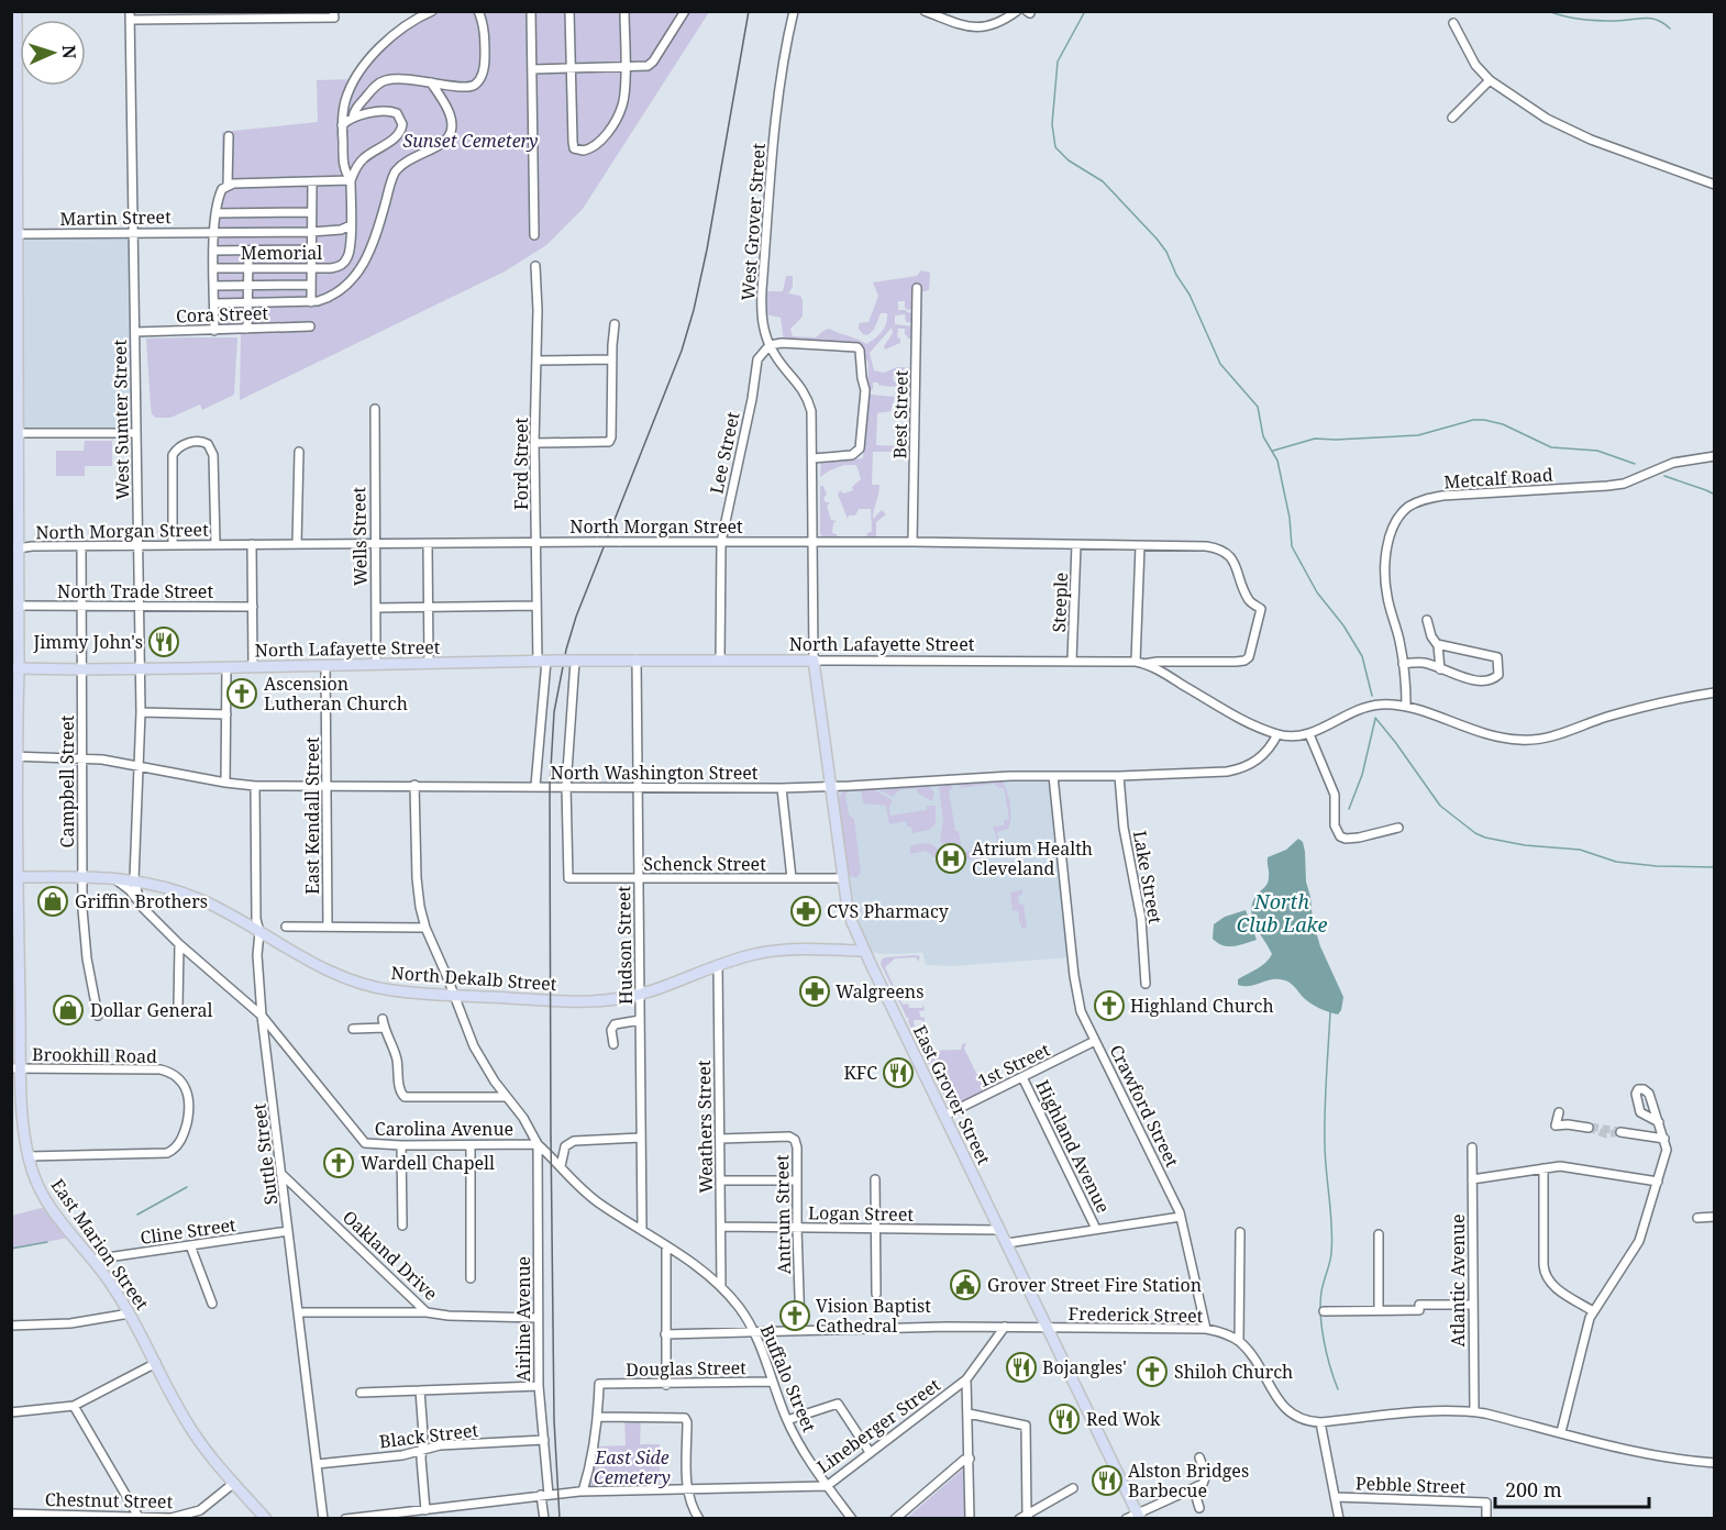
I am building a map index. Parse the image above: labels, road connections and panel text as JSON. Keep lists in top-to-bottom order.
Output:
{
  "streets": {
    "main road": [
      "North Lafayette Street",
      "North Dekalb Street",
      "East Grover Street",
      "East Marion Street"
    ],
    "street": [
      "Martin Street",
      "West Grover Street",
      "Memorial",
      "Cora Street",
      "Best Street",
      "West Sumter Street",
      "Lee Street",
      "Ford Street",
      "Metcalf Road",
      "North Morgan Street",
      "Wells Street",
      "North Trade Street",
      "Steeple",
      "North Washington Street",
      "Campbell Street",
      "East Kendall Street",
      "Schenck Street",
      "Lake Street",
      "Hudson Street",
      "Brookhill Road",
      "1st Street",
      "Crawford Street",
      "Weathers Street",
      "Carolina Avenue",
      "Highland Avenue",
      "Suttle Street",
      "Logan Street",
      "Antrum Street",
      "Cline Street",
      "Oakland Drive",
      "Atlantic Avenue",
      "Frederick Street",
      "Airline Avenue",
      "Douglas Street",
      "Buffalo Street",
      "Lineberger Street",
      "Black Street",
      "Pebble Street",
      "Chestnut Street"
    ]
  },
  "crossings": [
    ["Martin Street", "Memorial"],
    ["Martin Street", "West Sumter Street"],
    ["Martin Street", "East Marion Street"],
    ["West Grover Street", "Lee Street"],
    ["West Grover Street", "North Morgan Street"],
    ["West Grover Street", "North Lafayette Street"],
    ["West Grover Street", "East Grover Street"],
    ["Cora Street", "West Sumter Street"],
    ["Best Street", "North Morgan Street"],
    ["West Sumter Street", "North Morgan Street"],
    ["West Sumter Street", "North Trade Street"],
    ["West Sumter Street", "North Lafayette Street"],
    ["West Sumter Street", "North Washington Street"],
    ["West Sumter Street", "North Dekalb Street"],
    ["West Sumter Street", "Carolina Avenue"],
    ["West Sumter Street", "Suttle Street"],
    ["Lee Street", "North Morgan Street"],
    ["Lee Street", "North Lafayette Street"],
    ["Ford Street", "North Morgan Street"],
    ["Ford Street", "North Lafayette Street"],
    ["Ford Street", "North Washington Street"],
    ["Metcalf Road", "North Lafayette Street"],
    ["North Morgan Street", "Wells Street"],
    ["North Morgan Street", "Steeple"],
    ["North Morgan Street", "North Lafayette Street"],
    ["North Morgan Street", "Campbell Street"],
    ["North Morgan Street", "East Marion Street"],
    ["Wells Street", "North Lafayette Street"],
    ["North Trade Street", "Campbell Street"],
    ["North Trade Street", "East Marion Street"],
    ["Steeple", "North Lafayette Street"],
    ["North Lafayette Street", "North Washington Street"],
    ["North Lafayette Street", "Campbell Street"],
    ["North Lafayette Street", "East Kendall Street"],
    ["North Lafayette Street", "Hudson Street"],
    ["North Lafayette Street", "East Grover Street"],
    ["North Lafayette Street", "East Marion Street"],
    ["North Washington Street", "Campbell Street"],
    ["North Washington Street", "East Kendall Street"],
    ["North Washington Street", "Schenck Street"],
    ["North Washington Street", "Lake Street"],
    ["North Washington Street", "Hudson Street"],
    ["North Washington Street", "East Grover Street"],
    ["North Washington Street", "Crawford Street"],
    ["North Washington Street", "Suttle Street"],
    ["North Washington Street", "East Marion Street"],
    ["Campbell Street", "North Dekalb Street"],
    ["Schenck Street", "Hudson Street"],
    ["Schenck Street", "East Grover Street"],
    ["Hudson Street", "North Dekalb Street"],
    ["Hudson Street", "Buffalo Street"],
    ["North Dekalb Street", "East Grover Street"],
    ["North Dekalb Street", "Weathers Street"],
    ["North Dekalb Street", "Suttle Street"],
    ["North Dekalb Street", "East Marion Street"],
    ["Brookhill Road", "East Marion Street"],
    ["1st Street", "East Grover Street"],
    ["1st Street", "Crawford Street"],
    ["1st Street", "Highland Avenue"],
    ["East Grover Street", "Logan Street"],
    ["East Grover Street", "Frederick Street"],
    ["Crawford Street", "Frederick Street"],
    ["Weathers Street", "Logan Street"],
    ["Weathers Street", "Antrum Street"],
    ["Weathers Street", "Buffalo Street"],
    ["Carolina Avenue", "Suttle Street"],
    ["Carolina Avenue", "Airline Avenue"],
    ["Carolina Avenue", "Buffalo Street"],
    ["Suttle Street", "Cline Street"],
    ["Suttle Street", "Oakland Drive"],
    ["Suttle Street", "Black Street"],
    ["Logan Street", "Antrum Street"],
    ["Antrum Street", "Frederick Street"],
    ["Cline Street", "East Marion Street"],
    ["East Marion Street", "Chestnut Street"],
    ["Oakland Drive", "Airline Avenue"],
    ["Atlantic Avenue", "Frederick Street"],
    ["Frederick Street", "Buffalo Street"],
    ["Frederick Street", "Lineberger Street"],
    ["Airline Avenue", "Lineberger Street"],
    ["Airline Avenue", "Black Street"],
    ["Douglas Street", "Buffalo Street"],
    ["Buffalo Street", "Lineberger Street"]
  ],
  "water": ["North Club Lake"],
  "parks": ["Sunset Cemetery", "East Side Cemetery"],
  "places": {
    "restaurant": [
      "Jimmy John's",
      "KFC",
      "Bojangles'",
      "Red Wok",
      "Alston Bridges Barbecue"
    ],
    "church": [
      "Ascension Lutheran Church",
      "Highland Church",
      "Wardell Chapell",
      "Vision Baptist Cathedral",
      "Shiloh Church"
    ],
    "hospital": ["Atrium Health Cleveland"],
    "shop": ["Griffin Brothers", "Dollar General"],
    "pharmacy": ["CVS Pharmacy", "Walgreens"],
    "public building": ["Grover Street Fire Station"]
  },
  "scale_bar": "200 m",
  "north": "right"
}
